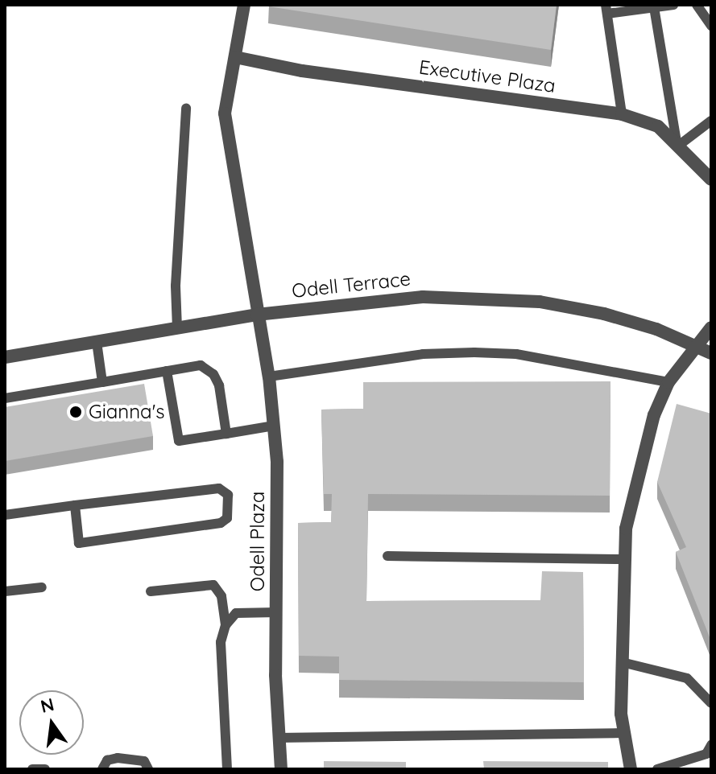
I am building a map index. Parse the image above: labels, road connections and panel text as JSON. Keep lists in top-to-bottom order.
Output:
{
  "streets": {
    "street": ["Executive Plaza", "Odell Terrace", "Odell Plaza"]
  },
  "crossings": [
    ["Odell Terrace", "Odell Plaza"]
  ],
  "places": ["Gianna's"],
  "north": "top"
}
